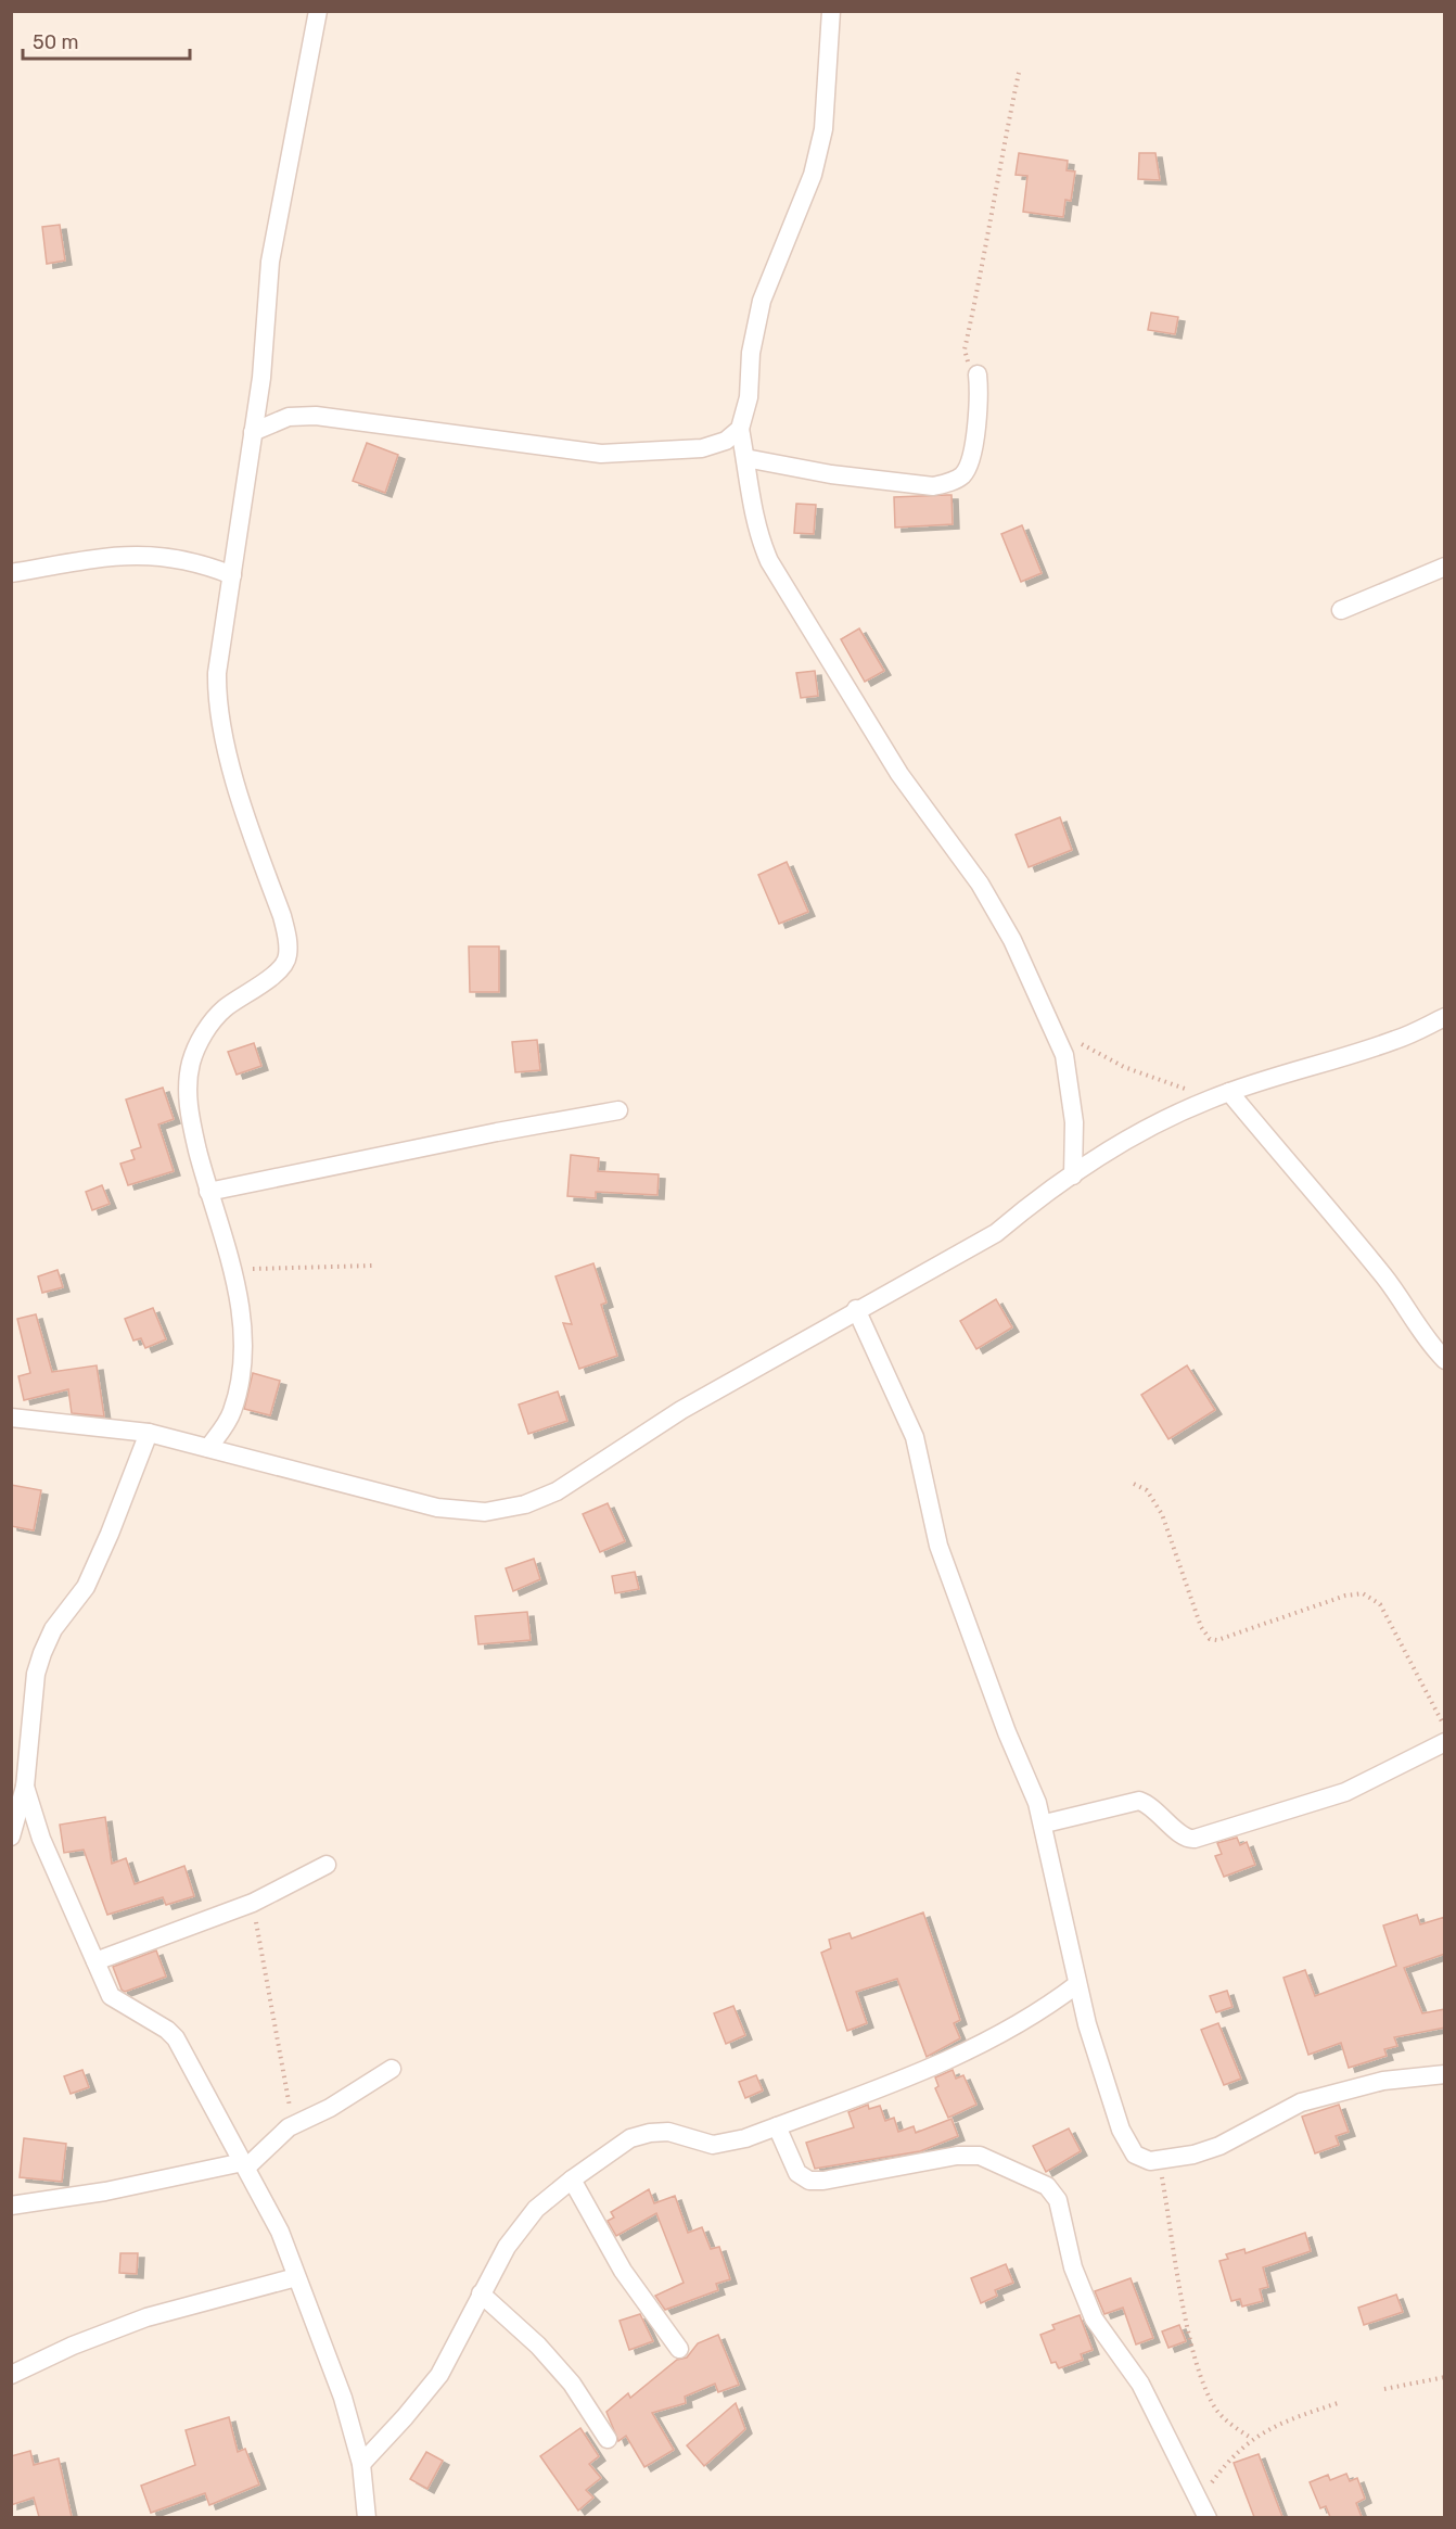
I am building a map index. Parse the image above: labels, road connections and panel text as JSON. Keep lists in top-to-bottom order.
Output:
{
  "scale_bar": "50 m"
}
